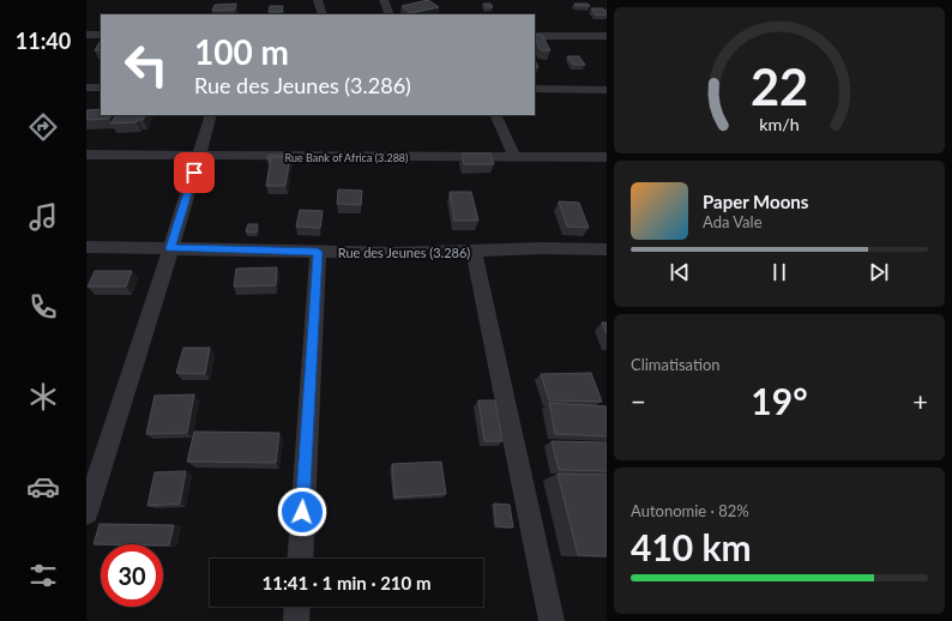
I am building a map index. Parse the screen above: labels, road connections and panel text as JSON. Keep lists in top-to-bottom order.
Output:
{
  "streets": {
    "street": ["Rue Bank of Africa (3.288)", "Rue des Jeunes (3.286)"]
  },
  "page": {
    "tabs": "11:40",
    "turn": ["100 m", "Rue des Jeunes (3.286)"],
    "song": ["Paper Moons", "Ada Vale"],
    "tile": [
      "Climatisation",
      ["Autonomie · 82%", "410 km"]
    ],
    "heat": ["−", "19°", "+"],
    "limit": "30",
    "trip": "11:41 · 1 min · 210 m",
    "gauge": ["22", "km/h"]
  }
}
